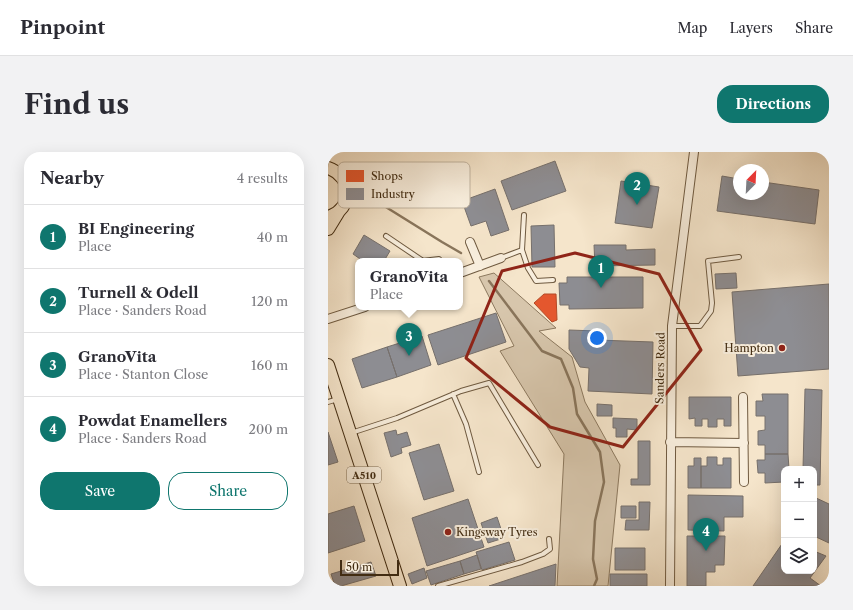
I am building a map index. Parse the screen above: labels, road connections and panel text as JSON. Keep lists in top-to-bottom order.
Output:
{
  "streets": {
    "main road": ["A510"],
    "street": ["Sanders Road"]
  },
  "places": ["Hampton", "Kingsway Tyres"],
  "legend": ["Shops", "Industry"],
  "scale_bar": "50 m",
  "north": "top right",
  "page": {
    "header": "Pinpoint",
    "nav": ["Map", "Layers", "Share"],
    "buttons": [
      "Directions",
      ["Save", "Share"]
    ],
    "title": "Find us",
    "heading": ["Nearby", "4 results"],
    "pins": [
      "2",
      "1",
      "3",
      "4"
    ],
    "list": [
      {
        "mark": "1",
        "name": "BI Engineering",
        "note": "Place",
        "value": "40 m"
      },
      {
        "mark": "2",
        "name": "Turnell & Odell",
        "note": "Place · Sanders Road",
        "value": "120 m"
      },
      {
        "mark": "3",
        "name": "GranoVita",
        "note": "Place · Stanton Close",
        "value": "160 m"
      },
      {
        "mark": "4",
        "name": "Powdat Enamellers",
        "note": "Place · Sanders Road",
        "value": "200 m"
      }
    ],
    "popup": ["GranoVita", "Place"],
    "map_buttons": ["+", "−"],
    "scale": "50 m"
  }
}
